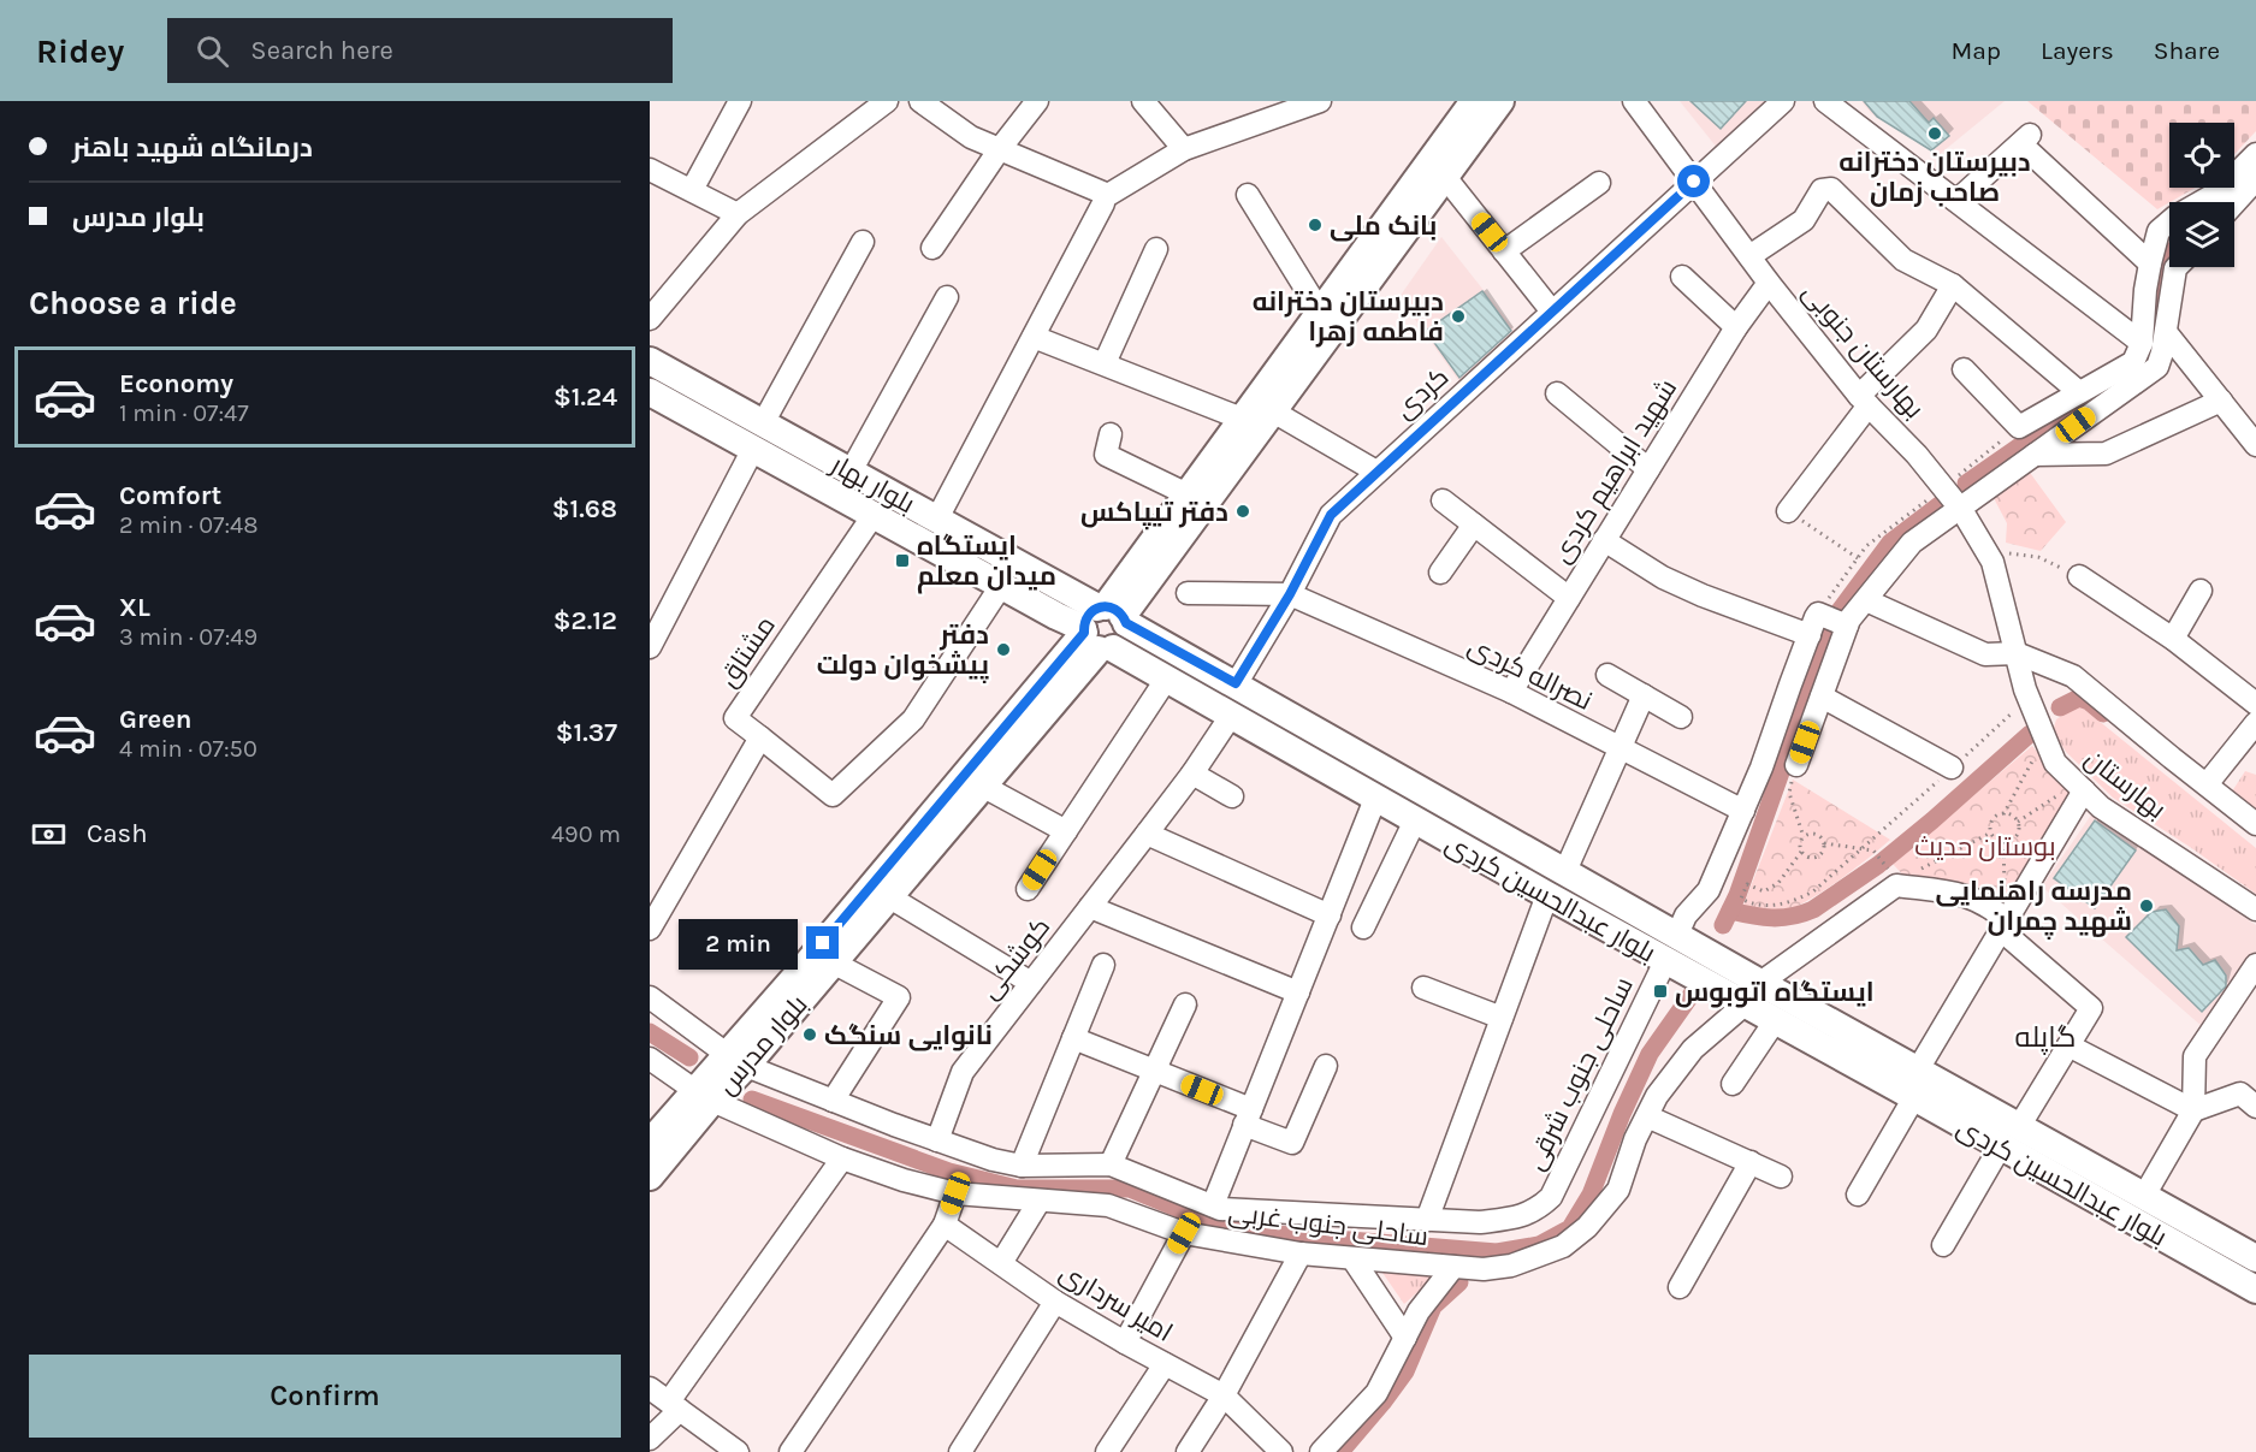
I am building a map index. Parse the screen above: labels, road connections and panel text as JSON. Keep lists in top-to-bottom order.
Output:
{
  "streets": {
    "main road": ["بلوار بهار", "بلوار عبدالحسین کردی", "بلوار مدرس"],
    "street": [
      "بهارستان جنوبی",
      "کردی",
      "شهید ابراهیم کردی",
      "مشتاق",
      "نصراله کردی",
      "بهارستان",
      "کوشکی",
      "ساحلی جنوب شرقی",
      "ساحلی جنوب غربی",
      "امیر سرداری"
    ]
  },
  "crossings": [
    ["بهارستان جنوبی", "کردی"],
    ["بهارستان جنوبی", "شهید ابراهیم کردی"],
    ["بهارستان جنوبی", "بهارستان"],
    ["کردی", "نصراله کردی"],
    ["کردی", "بلوار عبدالحسین کردی"],
    ["شهید ابراهیم کردی", "نصراله کردی"],
    ["بلوار بهار", "مشتاق"],
    ["بلوار بهار", "بلوار عبدالحسین کردی"],
    ["بلوار بهار", "بلوار مدرس"],
    ["بلوار عبدالحسین کردی", "کوشکی"],
    ["بلوار عبدالحسین کردی", "بلوار مدرس"],
    ["بلوار عبدالحسین کردی", "ساحلی جنوب شرقی"],
    ["بلوار عبدالحسین کردی", "ساحلی جنوب غربی"],
    ["کوشکی", "ساحلی جنوب شرقی"],
    ["بلوار مدرس", "ساحلی جنوب شرقی"],
    ["بلوار مدرس", "ساحلی جنوب غربی"]
  ],
  "districts": ["گاپله"],
  "parks": ["بوستان حدیث"],
  "places": {
    "other": [
      "دبیرستان دخترانه صاحب زمان",
      "بانک ملی",
      "دبیرستان دخترانه فاطمه زهرا",
      "دفتر تیپاکس",
      "دفتر پیشخوان دولت",
      "مدرسه راهنمایی شهید چمران",
      "نانوایی سنگک"
    ],
    "transit": ["ایستگاه میدان معلم", "ایستگاه اتوبوس"]
  },
  "page": {
    "header": "Ridey",
    "search": "Search here",
    "nav": ["Map", "Layers", "Share"],
    "banner": ["درمانگاه شهید باهنر", "بلوار مدرس"],
    "heading": "Choose a ride",
    "list": [
      {
        "name": "Economy",
        "note": "1 min · 07:47",
        "value": "$1.24"
      },
      {
        "name": "Comfort",
        "note": "2 min · 07:48",
        "value": "$1.68"
      },
      {
        "name": "XL",
        "note": "3 min · 07:49",
        "value": "$2.12"
      },
      {
        "name": "Green",
        "note": "4 min · 07:50",
        "value": "$1.37"
      }
    ],
    "pay": ["Cash", "490 m"],
    "bubble": "2 min",
    "buttons": "Confirm"
  }
}
